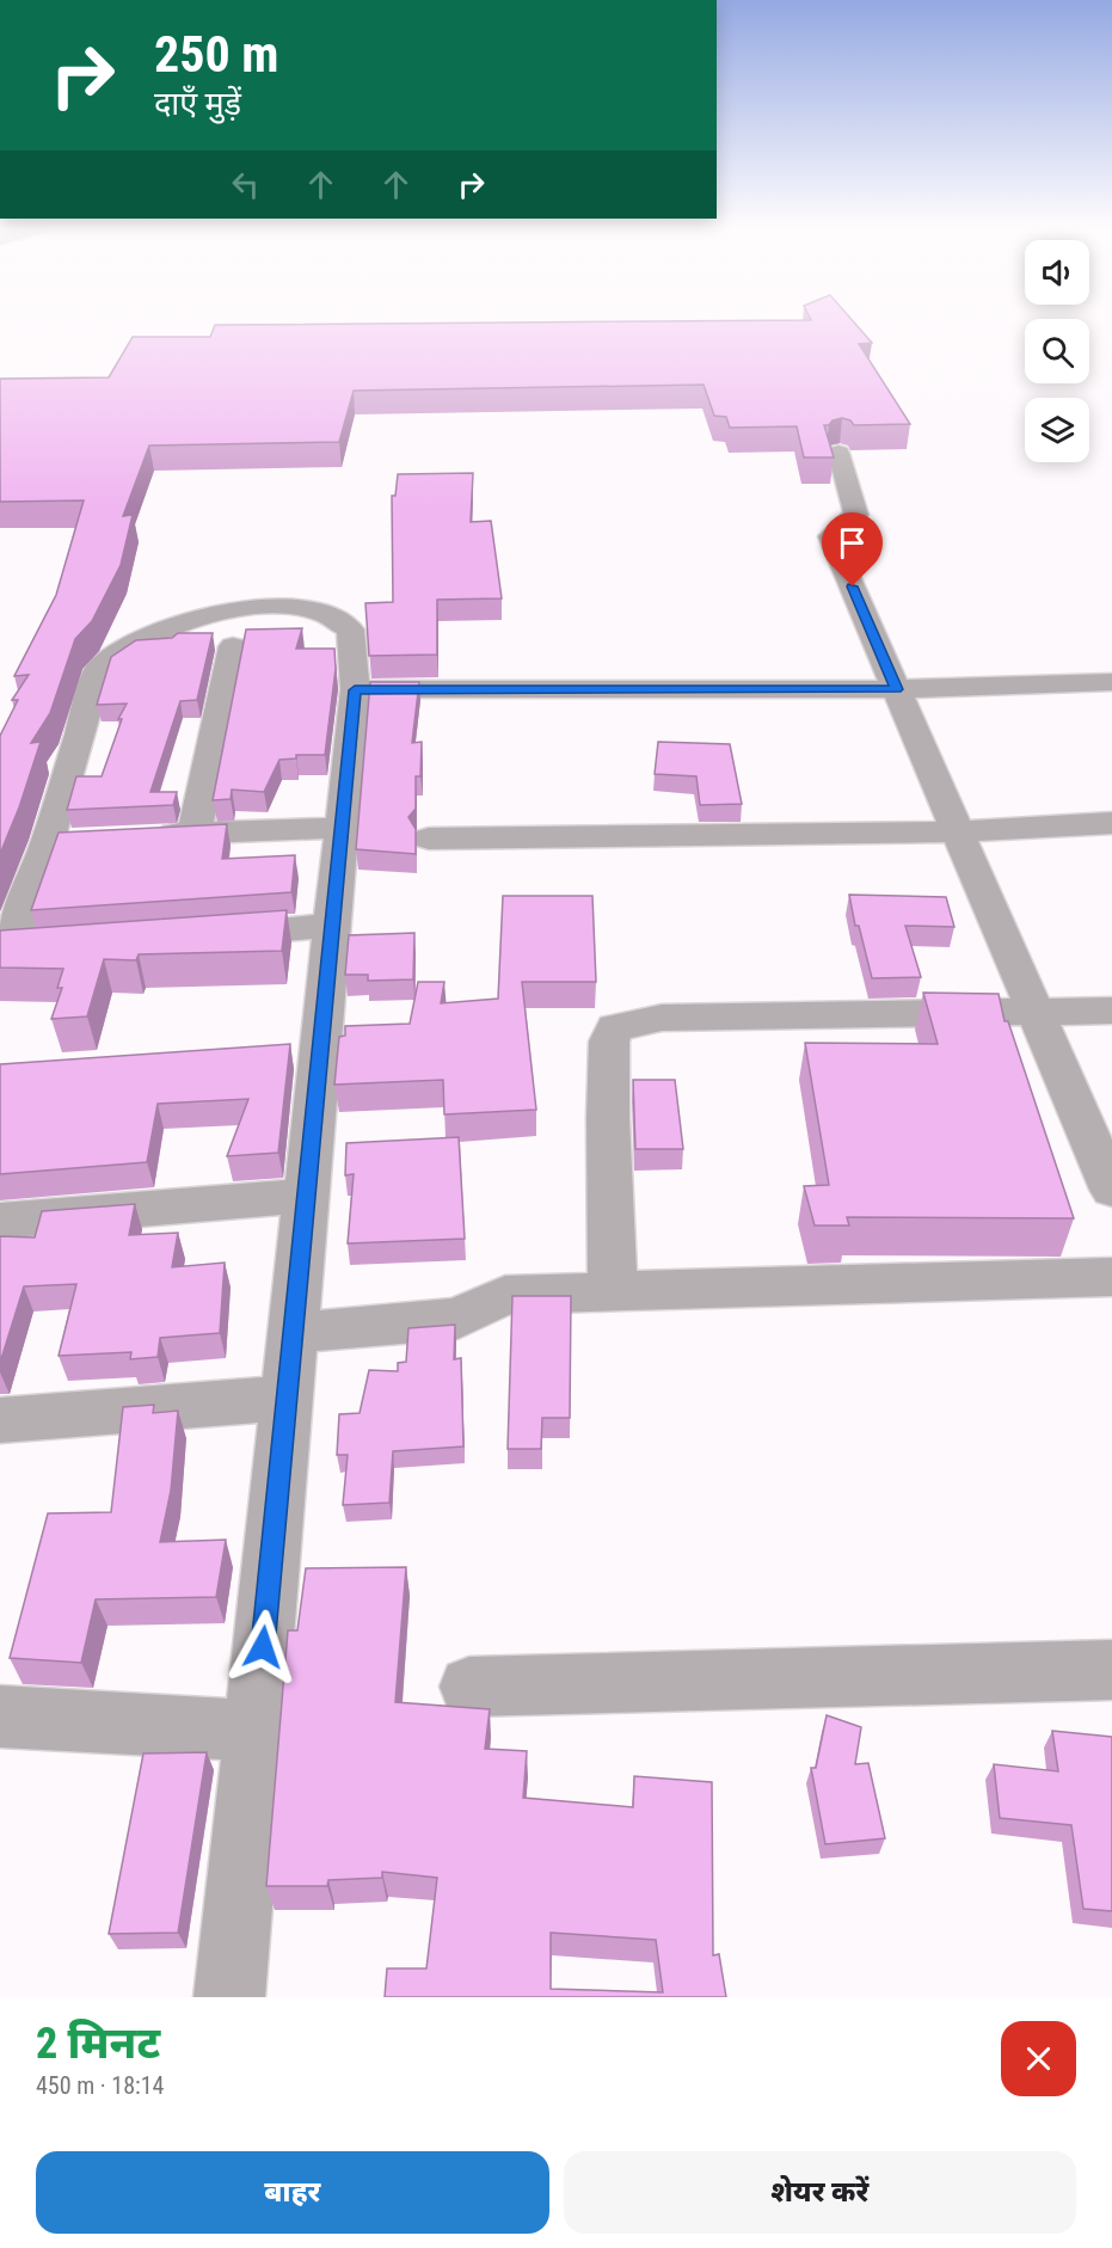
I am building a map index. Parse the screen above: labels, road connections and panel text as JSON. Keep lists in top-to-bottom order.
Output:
{
  "page": {
    "turn": ["250 m", "दाएँ मुड़ें"],
    "heading": ["2 मिनट", "450 m · 18:14"],
    "buttons": ["बाहर", "शेयर करें"]
  }
}
